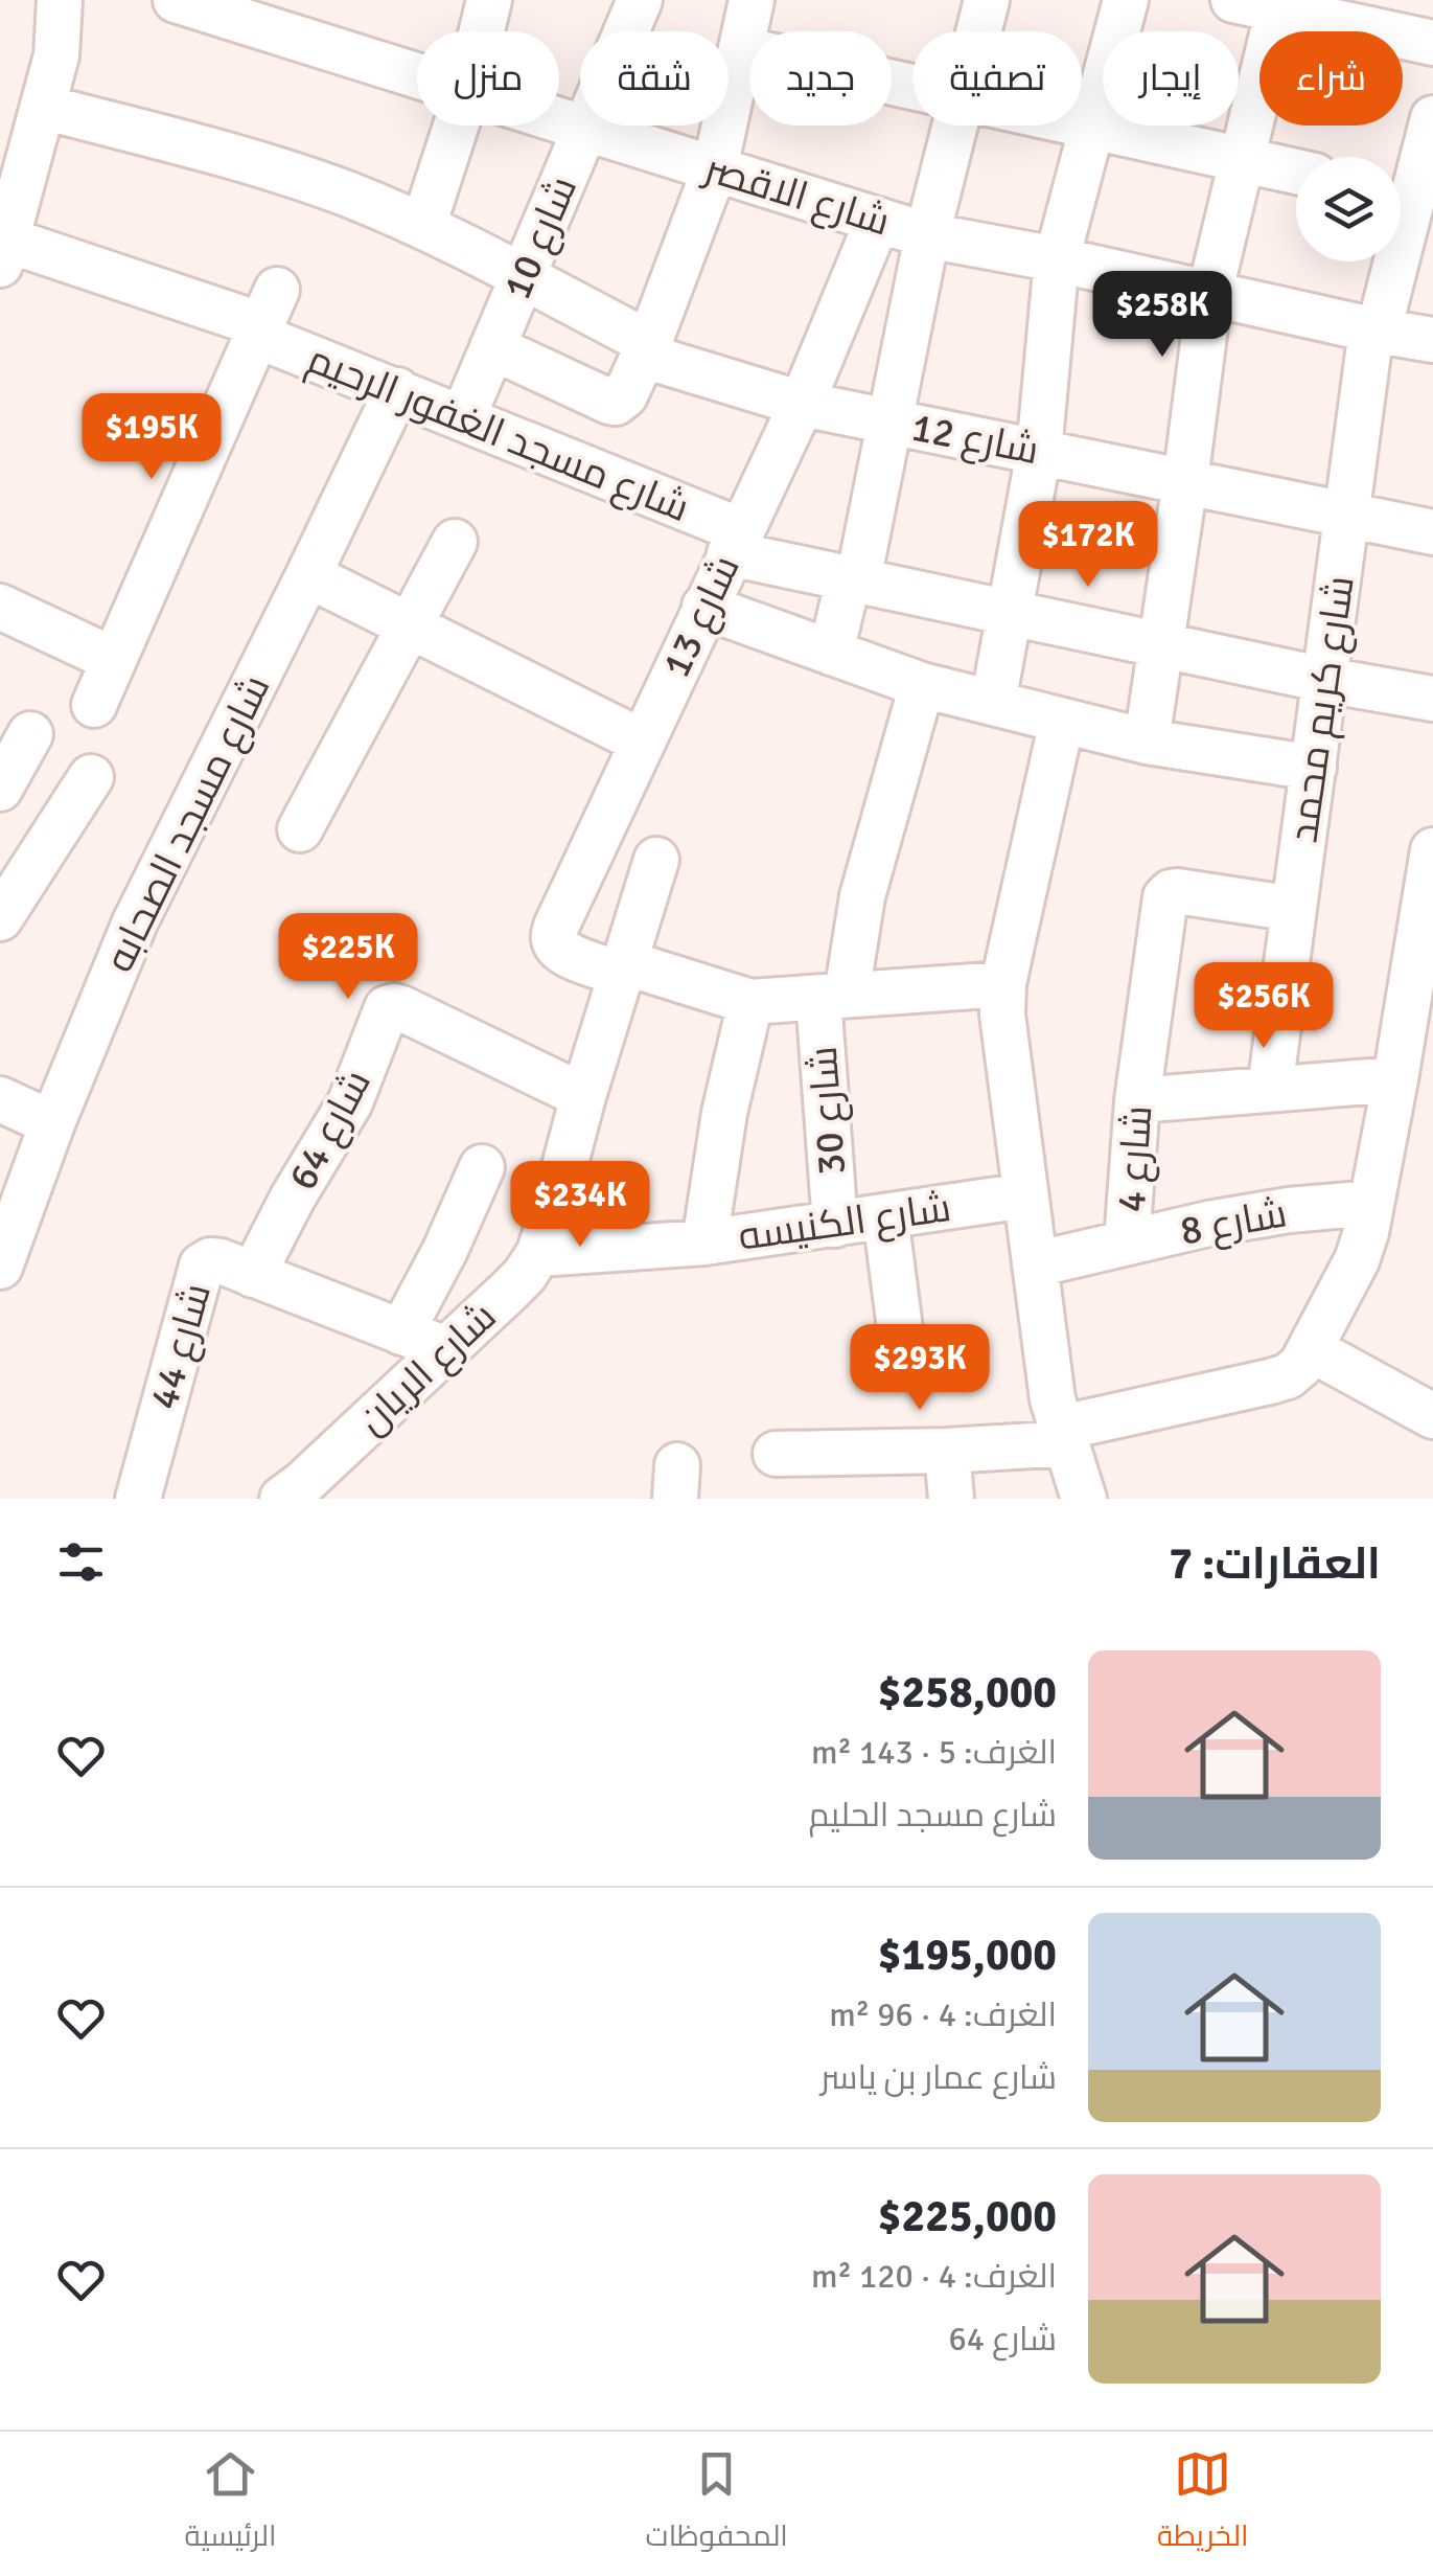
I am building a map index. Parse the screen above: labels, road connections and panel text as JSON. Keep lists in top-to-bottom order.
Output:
{
  "streets": {
    "street": [
      "شارع الاقصر",
      "شارع 10",
      "شارع مسجد الغفور الرحيم",
      "شارع 12",
      "شارع 13",
      "شارع كريم محمد",
      "شارع مسجد الصحابه",
      "شارع 30",
      "شارع 64",
      "شارع 4",
      "شارع الكنيسه",
      "شارع 8",
      "شارع 44",
      "شارع الريان"
    ]
  },
  "crossings": [
    ["شارع الاقصر", "شارع 10"],
    ["شارع الاقصر", "شارع 13"],
    ["شارع الاقصر", "شارع كريم محمد"],
    ["شارع 10", "شارع مسجد الغفور الرحيم"],
    ["شارع 10", "شارع 12"],
    ["شارع مسجد الغفور الرحيم", "شارع 13"],
    ["شارع مسجد الغفور الرحيم", "شارع كريم محمد"],
    ["شارع مسجد الغفور الرحيم", "شارع مسجد الصحابه"],
    ["شارع 12", "شارع 13"],
    ["شارع 12", "شارع كريم محمد"],
    ["شارع 13", "شارع الريان"],
    ["شارع كريم محمد", "شارع 4"],
    ["شارع 30", "شارع الكنيسه"],
    ["شارع 64", "شارع 44"],
    ["شارع 64", "شارع الريان"],
    ["شارع 4", "شارع 8"],
    ["شارع الكنيسه", "شارع الريان"],
    ["شارع 44", "شارع الريان"]
  ],
  "page": {
    "chip": [
      "شراء",
      "إيجار",
      "تصفية",
      "جديد",
      "شقة",
      "منزل"
    ],
    "price": [
      "$258K",
      "$195K",
      "$172K",
      "$225K",
      "$256K",
      "$234K",
      "$293K"
    ],
    "heading": "العقارات: 7",
    "list": [
      {
        "name": "$258,000",
        "note": "الغرف: 5 · 143 m² · شارع مسجد الحليم"
      },
      {
        "name": "$195,000",
        "note": "الغرف: 4 · 96 m² · شارع عمار بن ياسر"
      },
      {
        "name": "$225,000",
        "note": "الغرف: 4 · 120 m² · شارع 64"
      }
    ],
    "tabs": ["الخريطة", "المحفوظات", "الرئيسية"]
  }
}
